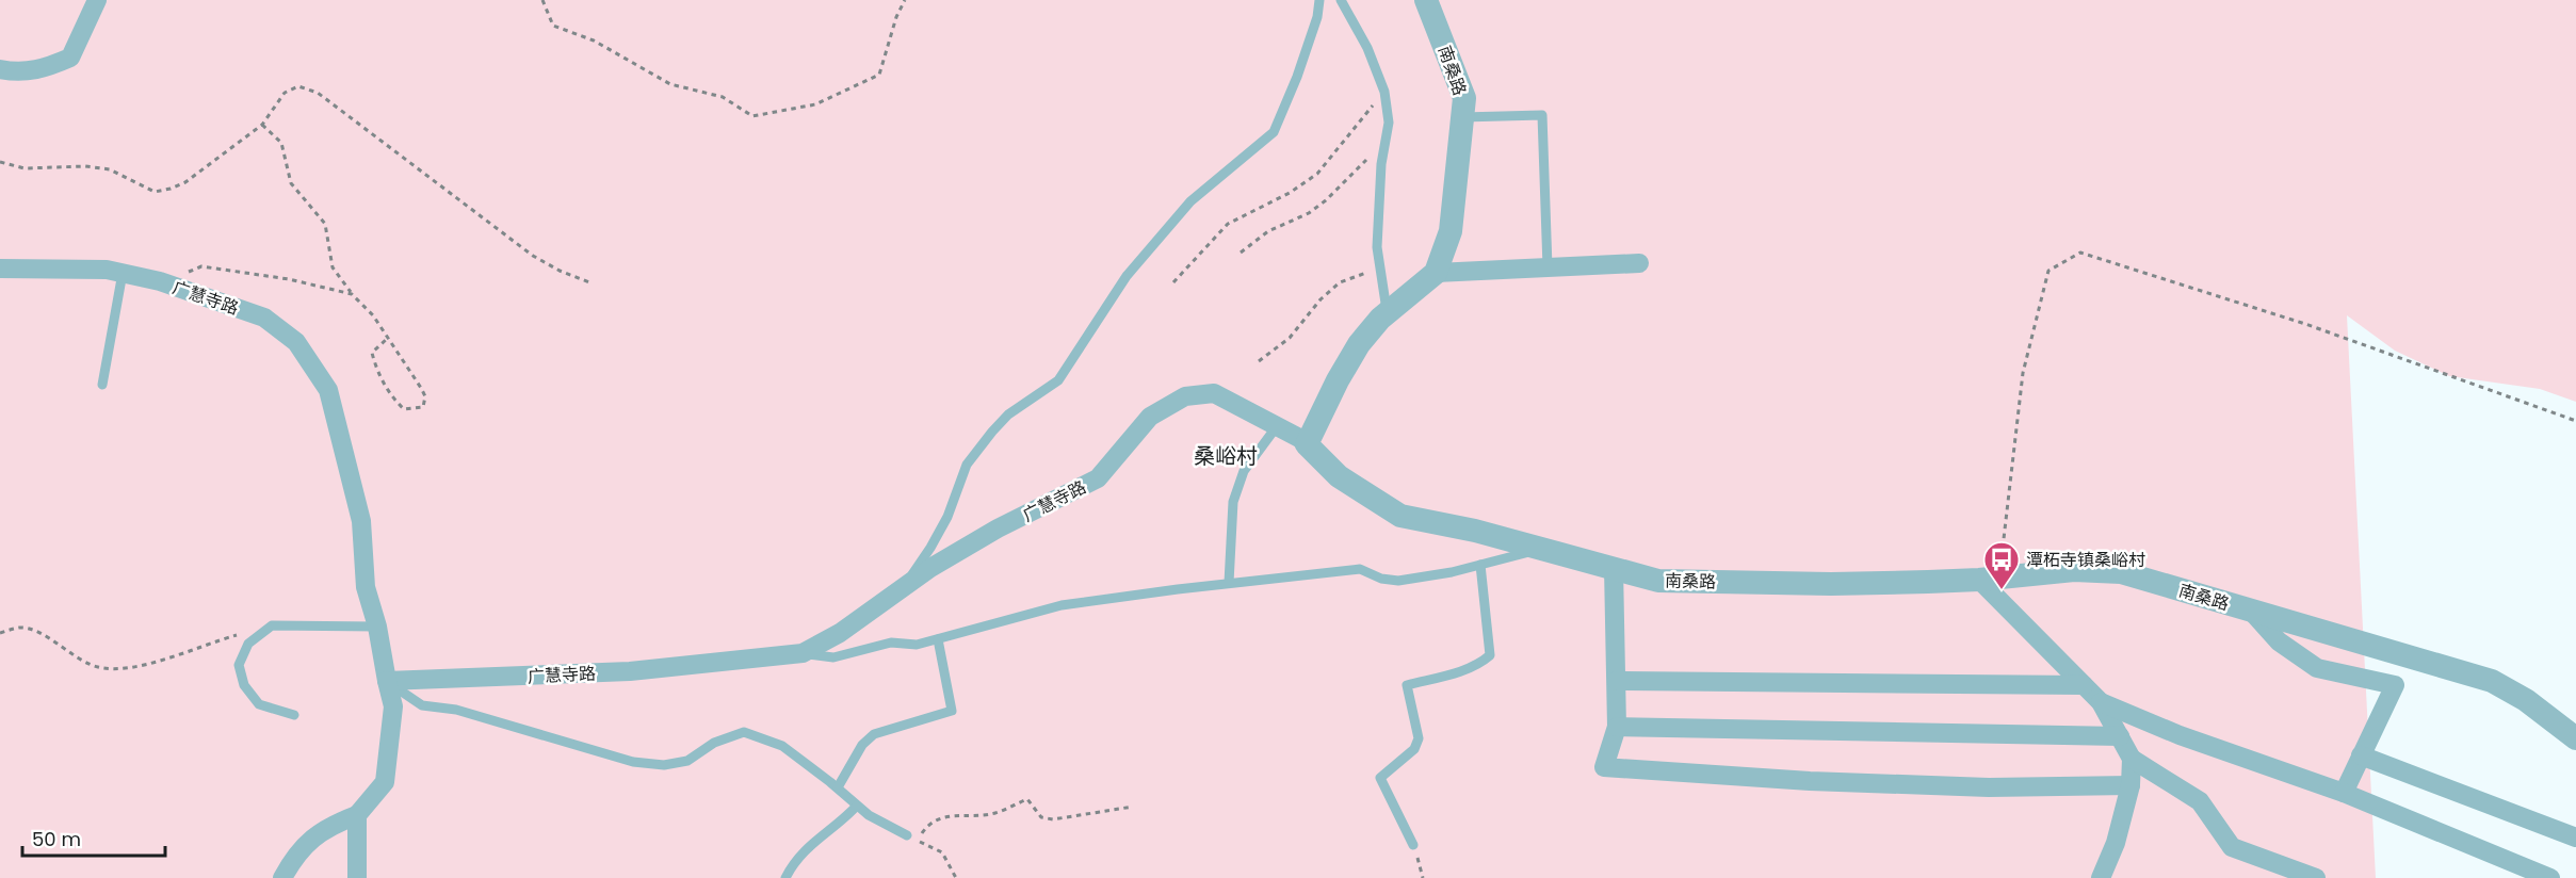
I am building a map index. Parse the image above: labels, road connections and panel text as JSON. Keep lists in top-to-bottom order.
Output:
{
  "streets": {
    "street": ["南桑路", "广慧寺路"]
  },
  "crossings": [
    ["南桑路", "广慧寺路"]
  ],
  "districts": ["桑峪村"],
  "places": {
    "bus stop": ["潭柘寺镇桑峪村"]
  },
  "scale_bar": "50 m"
}
